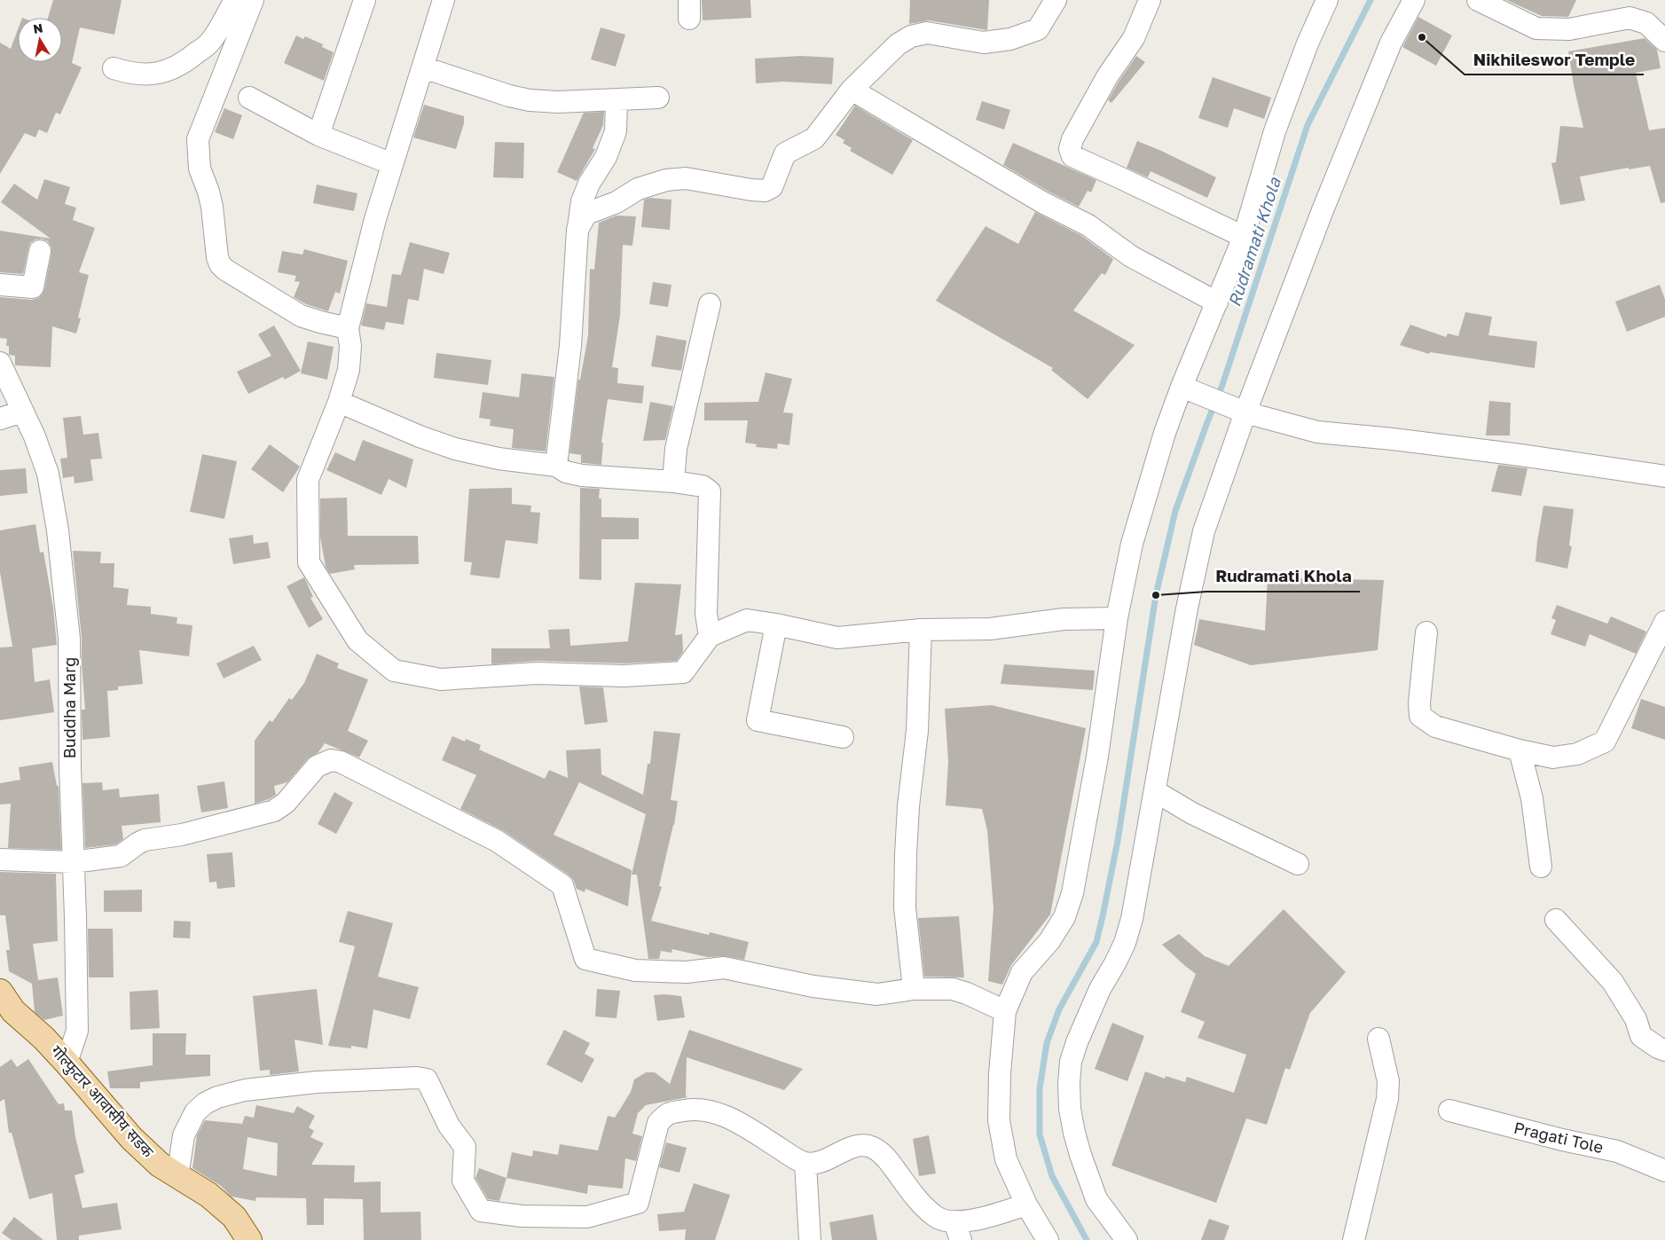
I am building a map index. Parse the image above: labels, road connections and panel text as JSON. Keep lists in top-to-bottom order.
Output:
{
  "streets": {
    "main road": ["गोल्फुटार आवासीय सडक"],
    "street": ["Buddha Marg", "Pragati Tole"]
  },
  "crossings": [
    ["Buddha Marg", "गोल्फुटार आवासीय सडक"]
  ],
  "water": ["Rudramati Khola"],
  "places": ["Nikhileswor Temple", "Rudramati Khola"],
  "north": "top"
}
